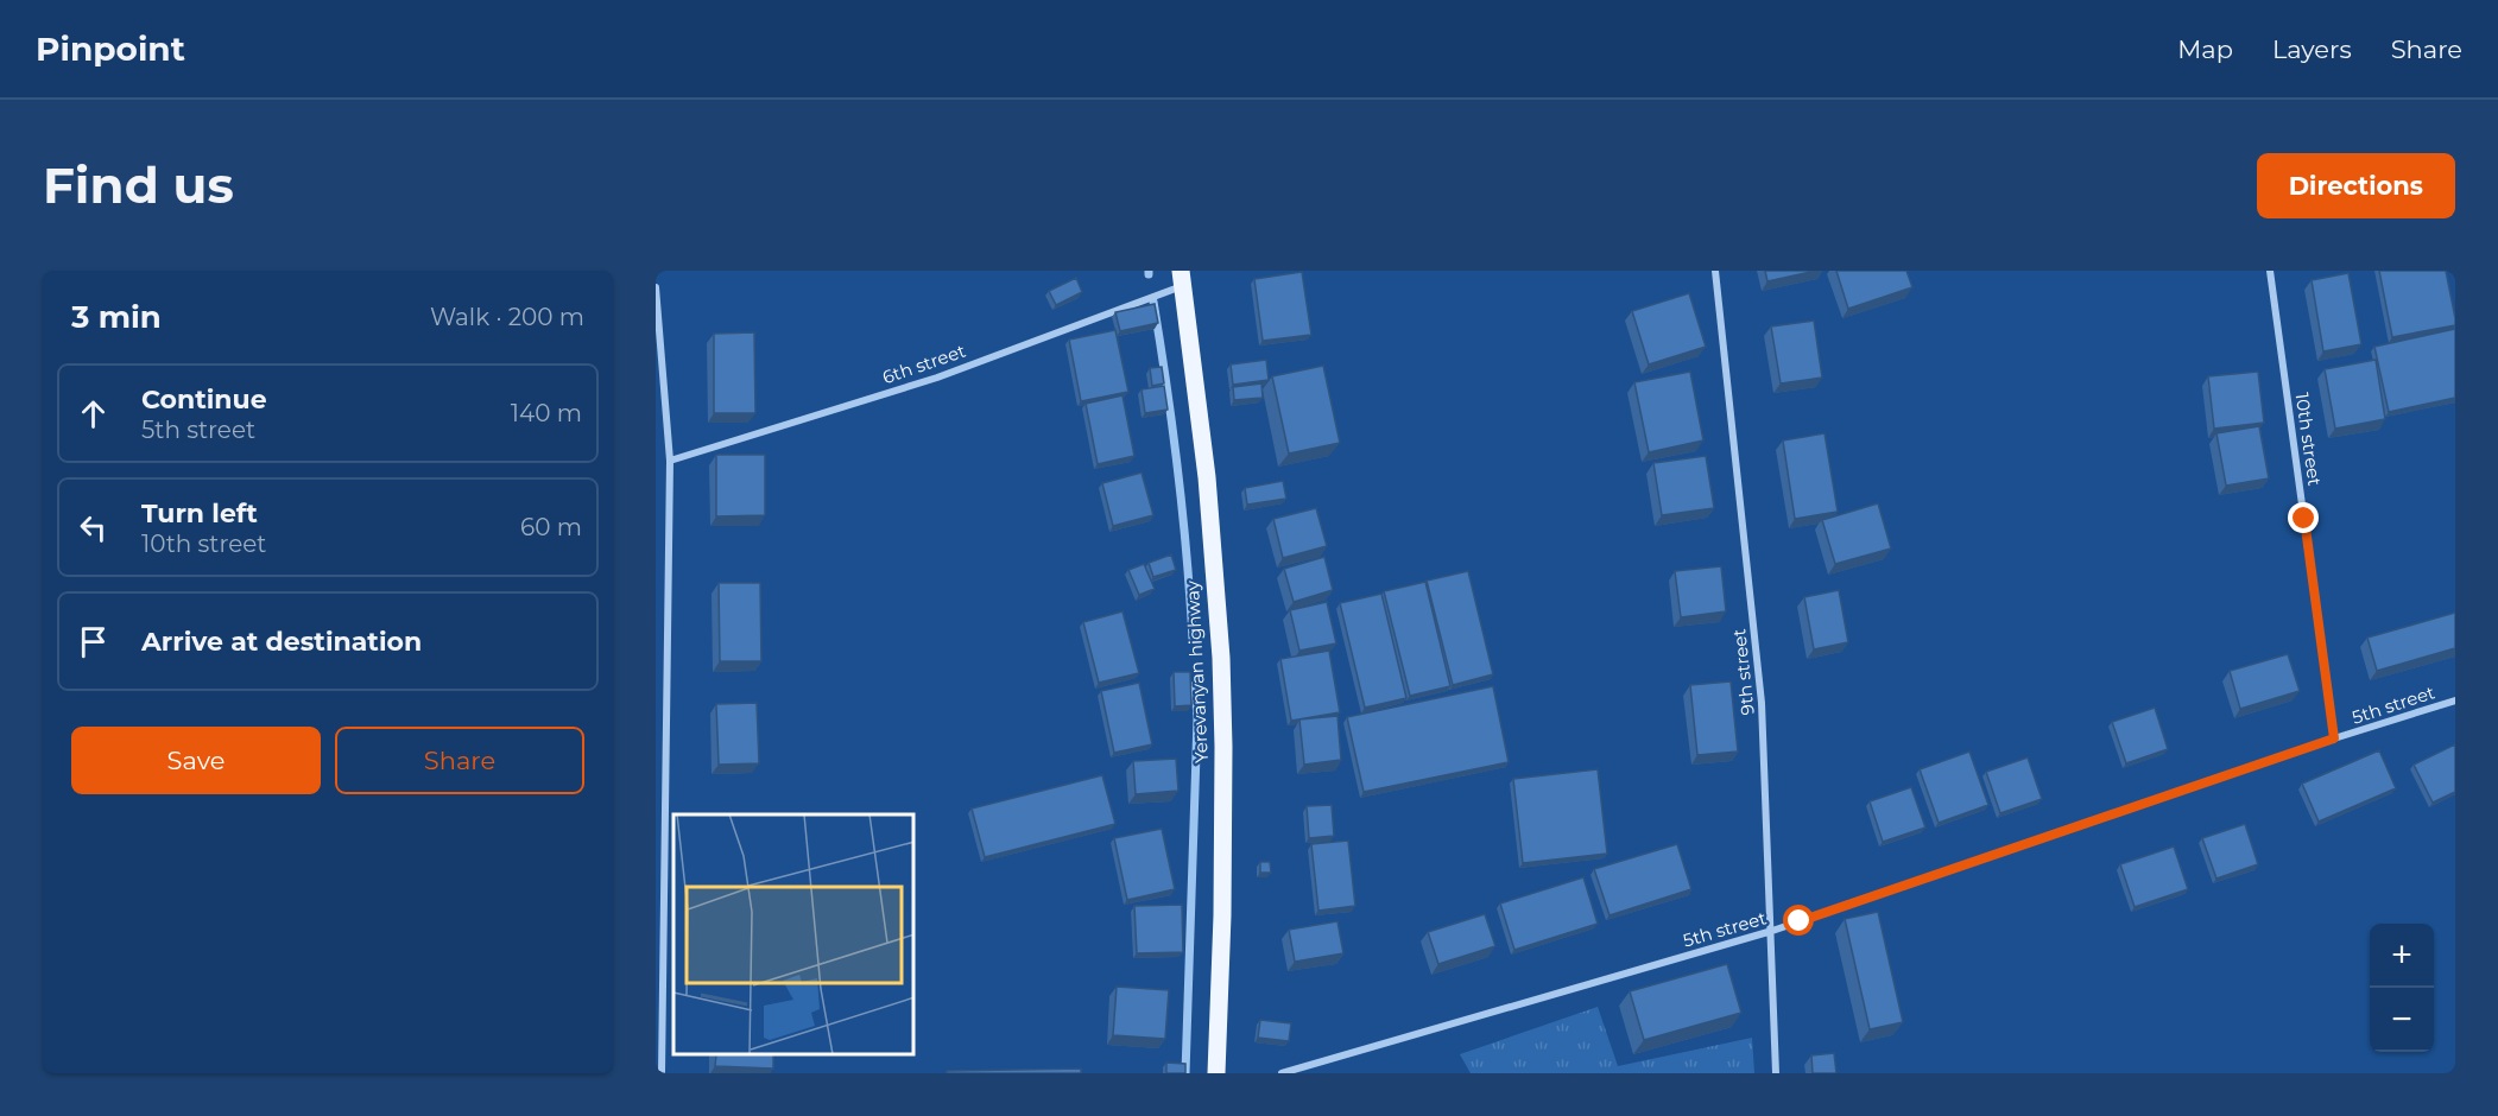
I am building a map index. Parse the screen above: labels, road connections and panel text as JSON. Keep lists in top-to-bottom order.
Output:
{
  "streets": {
    "main road": ["Yerevanyan highway"],
    "street": [
      "6th street",
      "10th street",
      "9th street",
      "5th street"
    ]
  },
  "crossings": [
    ["6th street", "Yerevanyan highway"],
    ["10th street", "5th street"],
    ["9th street", "5th street"]
  ],
  "page": {
    "header": "Pinpoint",
    "nav": ["Map", "Layers", "Share"],
    "buttons": [
      "Directions",
      ["Save", "Share"]
    ],
    "title": "Find us",
    "heading": ["3 min", "Walk · 200 m"],
    "list": [
      ["Continue", "5th street", "140 m"],
      ["Turn left", "10th street", "60 m"],
      "Arrive at destination"
    ],
    "map_buttons": ["+", "−"]
  }
}
